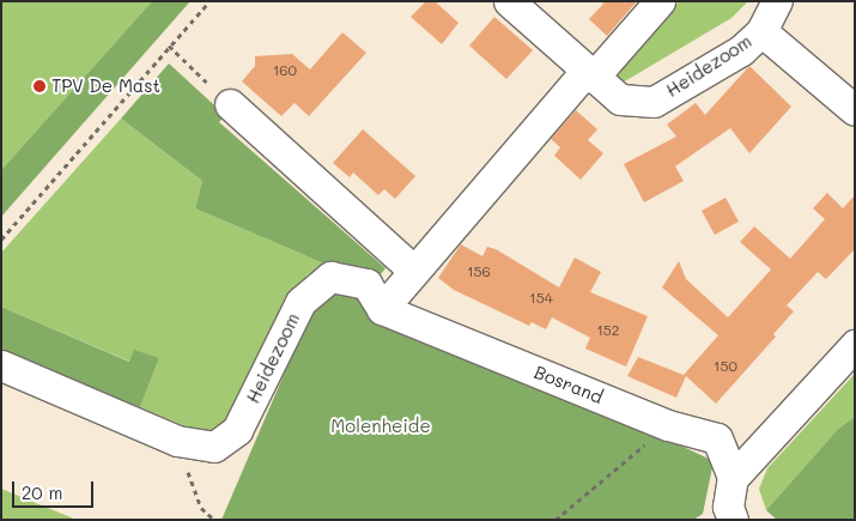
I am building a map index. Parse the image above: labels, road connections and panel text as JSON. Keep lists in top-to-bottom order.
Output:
{
  "streets": {
    "street": ["Heidezoom", "Bosrand"]
  },
  "crossings": [
    ["Heidezoom", "Bosrand"]
  ],
  "parks": ["Molenheide"],
  "places": ["TPV De Mast"],
  "house_numbers": [
    "160",
    "156",
    "154",
    "152",
    "150"
  ],
  "scale_bar": "20 m"
}
